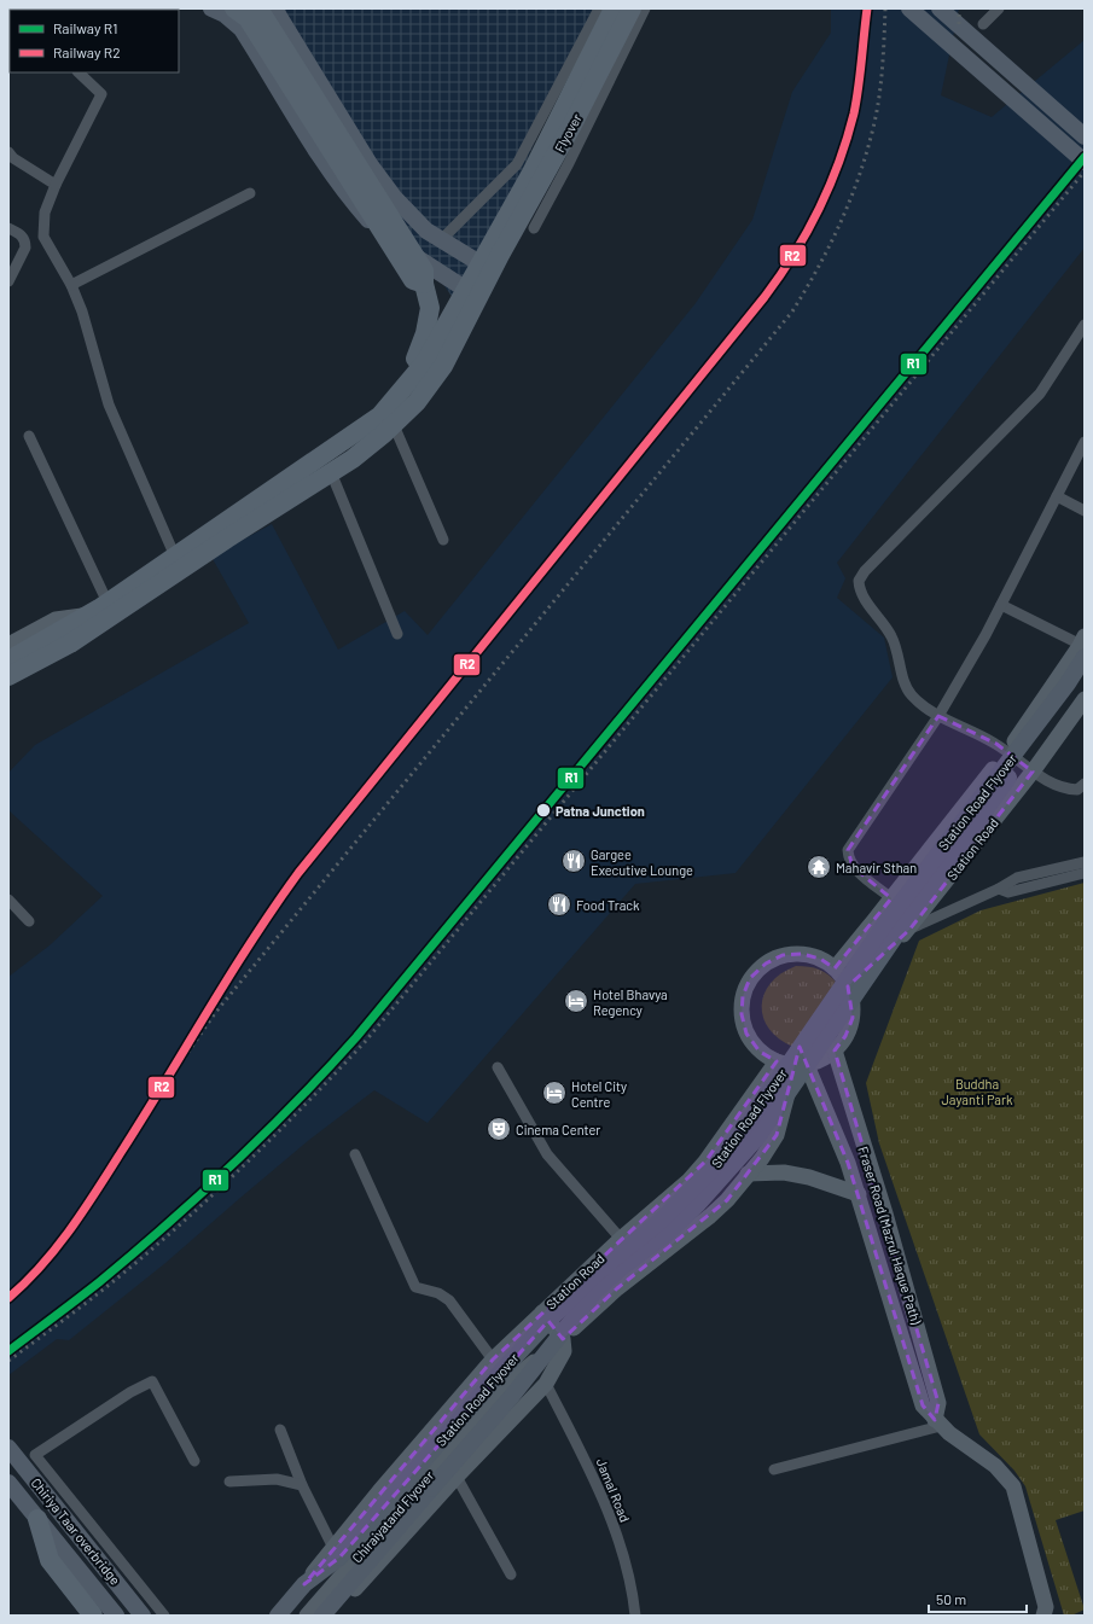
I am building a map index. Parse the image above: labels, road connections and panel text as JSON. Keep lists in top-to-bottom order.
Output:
{
  "streets": {
    "highway": ["Flyover"],
    "main road": [
      "Station Road Flyover",
      "Station Road",
      "Fraser Road (Mazrul Haque Path)",
      "Chiraiyatand Flyover",
      "Chiriya Taar overbridge"
    ],
    "street": ["Jamal Road"]
  },
  "crossings": [
    ["Station Road", "Fraser Road (Mazrul Haque Path)"],
    ["Station Road", "Chiraiyatand Flyover"],
    ["Fraser Road (Mazrul Haque Path)", "Chiraiyatand Flyover"]
  ],
  "parks": ["Buddha Jayanti Park"],
  "places": {
    "other": ["Patna Junction"],
    "restaurant": ["Gargee Executive Lounge", "Food Track"],
    "temple": ["Mahavir Sthan"],
    "hotel": ["Hotel Bhavya Regency", "Hotel City Centre"],
    "theatre": ["Cinema Center"]
  },
  "lines": ["rail line R2", "rail line R1"],
  "legend": ["Railway R1", "Railway R2"],
  "scale_bar": "50 m"
}
